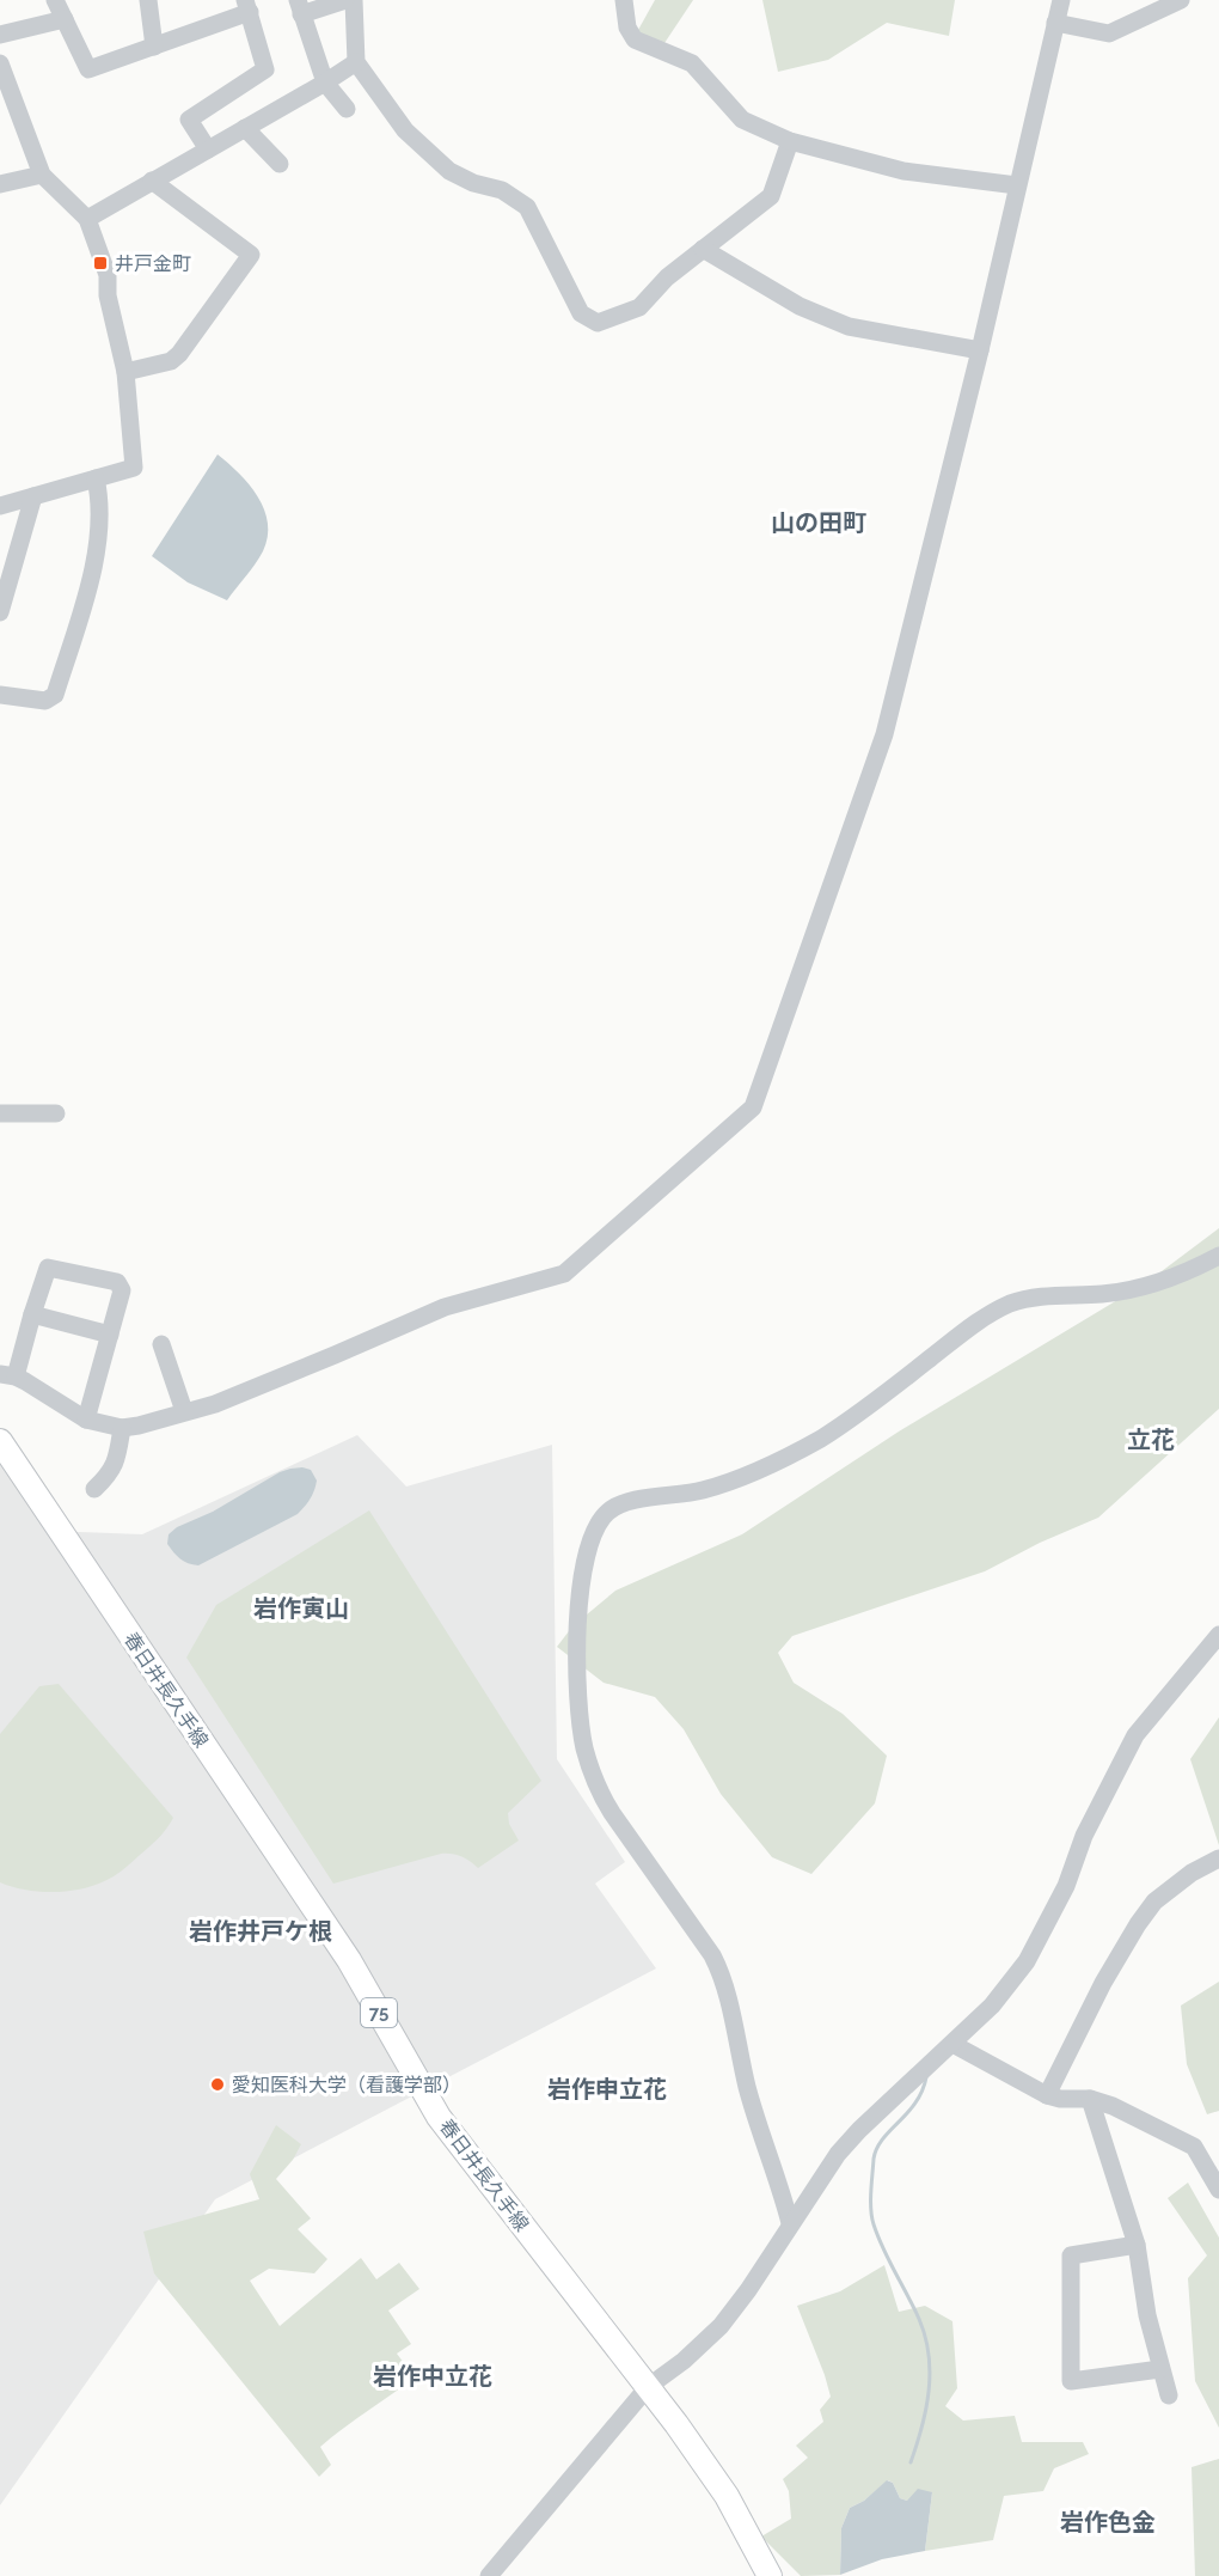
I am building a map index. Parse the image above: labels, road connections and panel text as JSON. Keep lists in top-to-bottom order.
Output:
{
  "streets": {
    "main road": ["春日井長久手線", "75"]
  },
  "districts": [
    "山の田町",
    "立花",
    "岩作寅山",
    "岩作井戸ケ根",
    "岩作申立花",
    "岩作中立花",
    "岩作色金"
  ],
  "places": {
    "transit": ["井戸金町"],
    "other": ["愛知医科大学（看護学部）"]
  }
}
